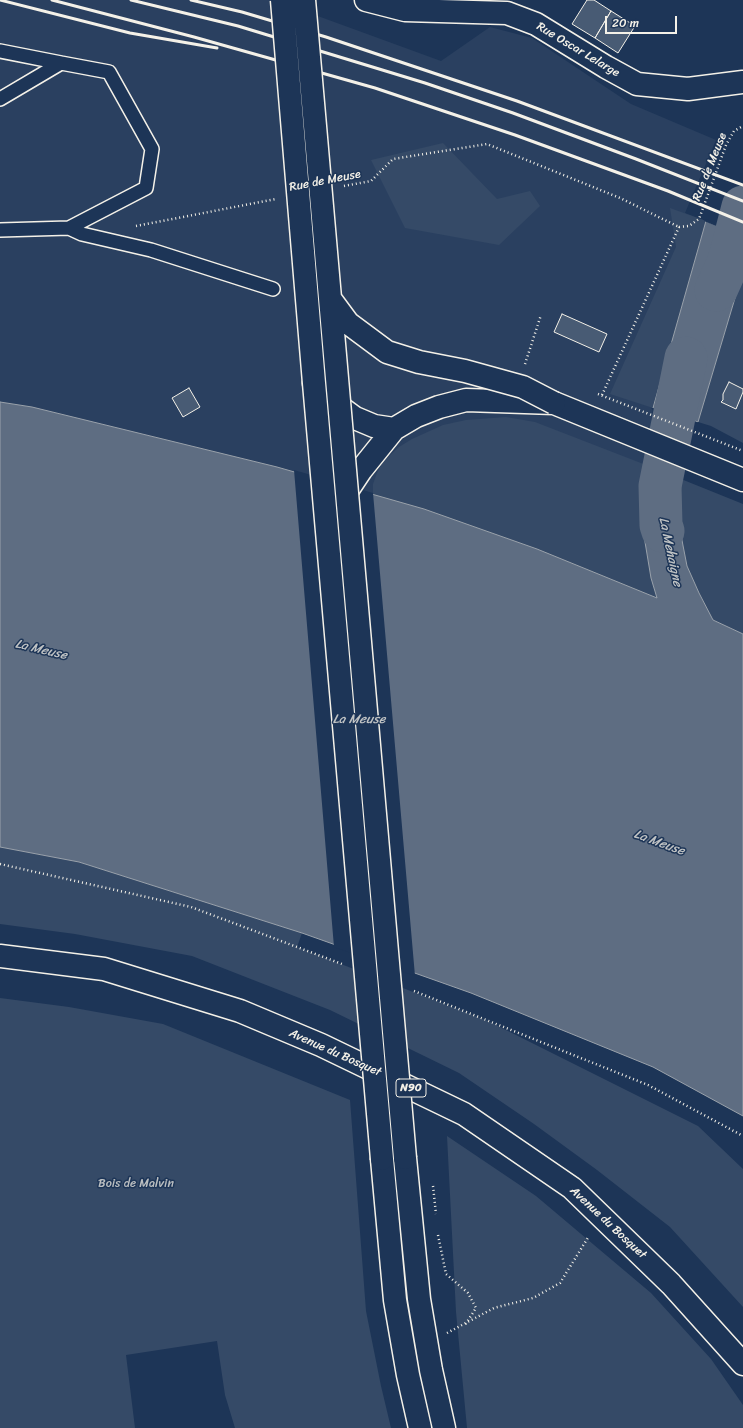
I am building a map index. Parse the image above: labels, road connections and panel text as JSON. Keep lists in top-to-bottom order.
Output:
{
  "streets": {
    "main road": ["Rue Oscar Lelarge", "Avenue du Bosquet", "N90"],
    "path": ["Rue de Meuse"]
  },
  "water": ["La Mehaigne", "La Meuse"],
  "parks": ["Bois de Malvin"],
  "scale_bar": "20 m"
}
